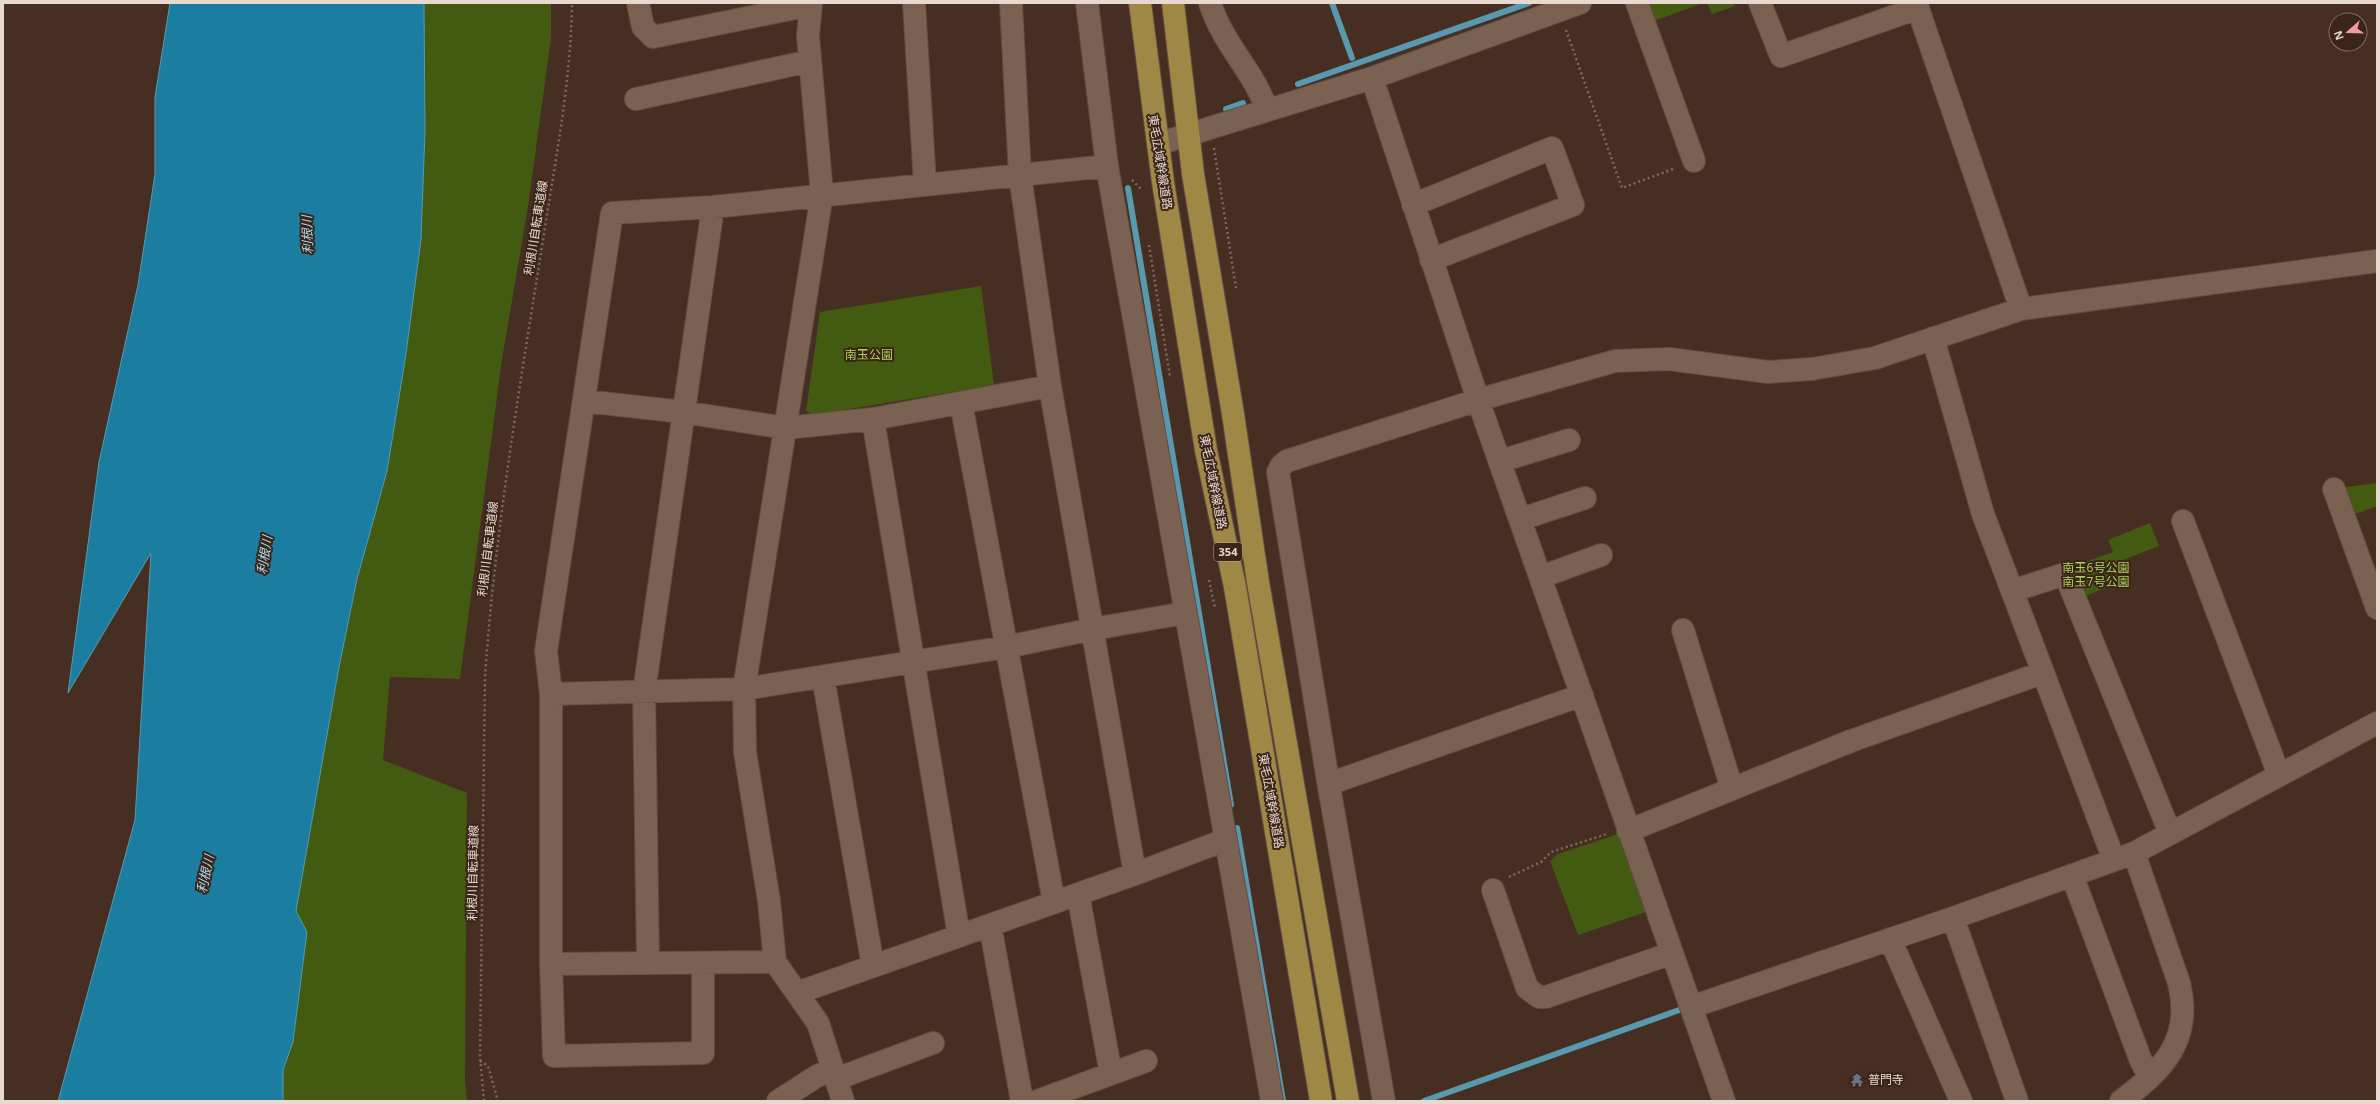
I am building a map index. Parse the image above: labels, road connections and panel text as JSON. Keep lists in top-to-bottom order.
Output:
{
  "streets": {
    "highway": ["東毛広域幹線道路", "354"],
    "path": ["利根川自転車道線"]
  },
  "water": ["利根川"],
  "parks": ["南玉公園", "南玉6号公園 南玉7号公園"],
  "places": {
    "temple": ["普門寺"]
  },
  "north": "left"
}
